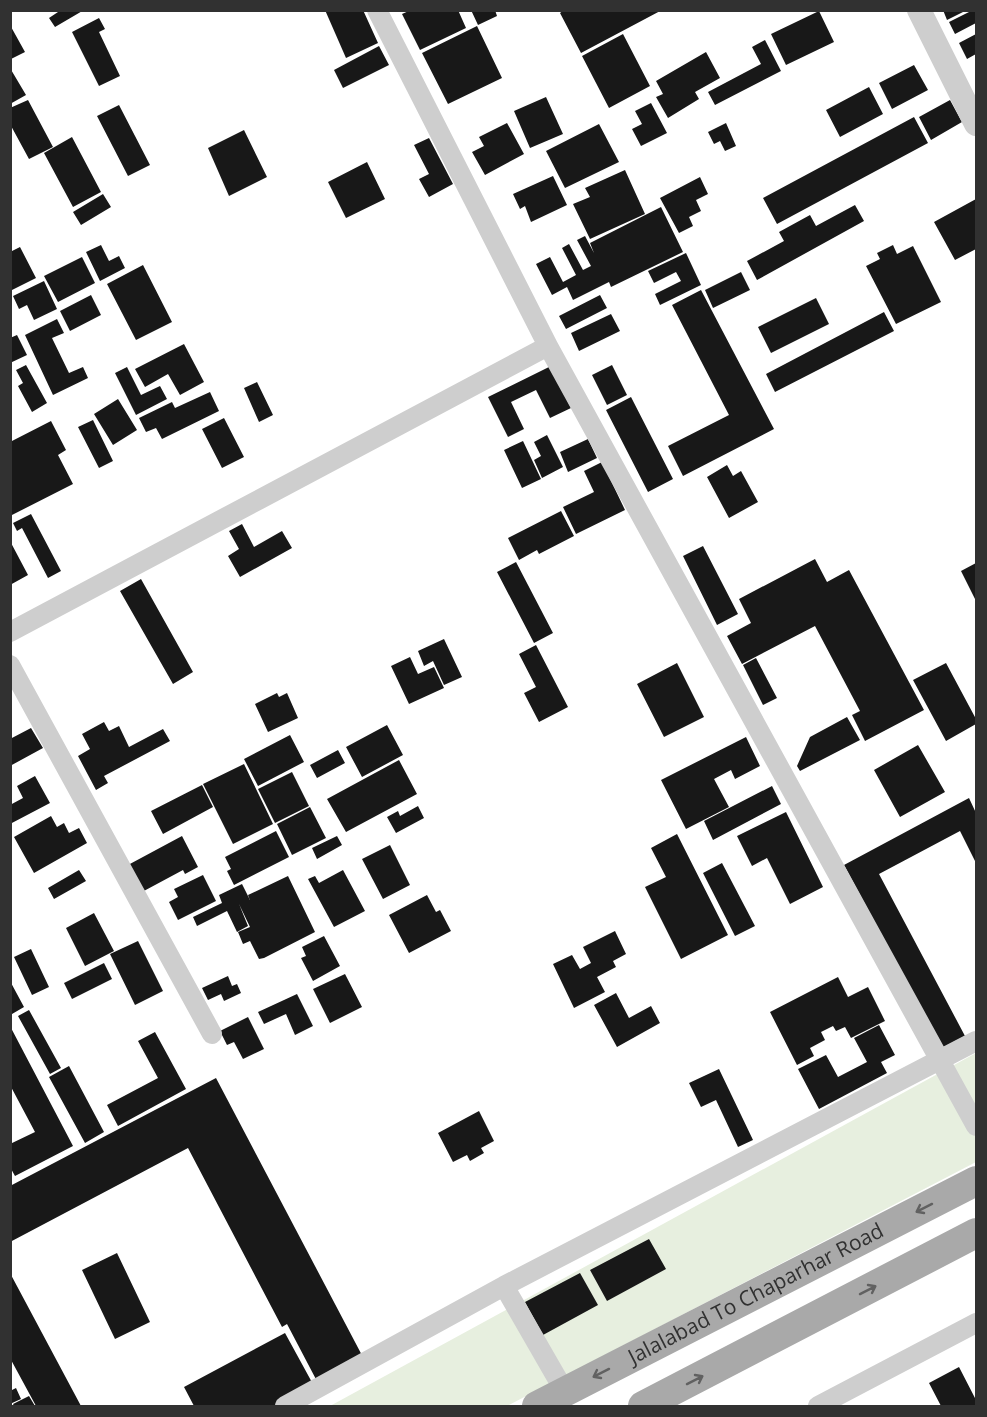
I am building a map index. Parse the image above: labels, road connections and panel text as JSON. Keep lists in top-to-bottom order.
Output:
{
  "streets": {
    "main road": ["Jalalabad To Chaparhar Road"]
  }
}
